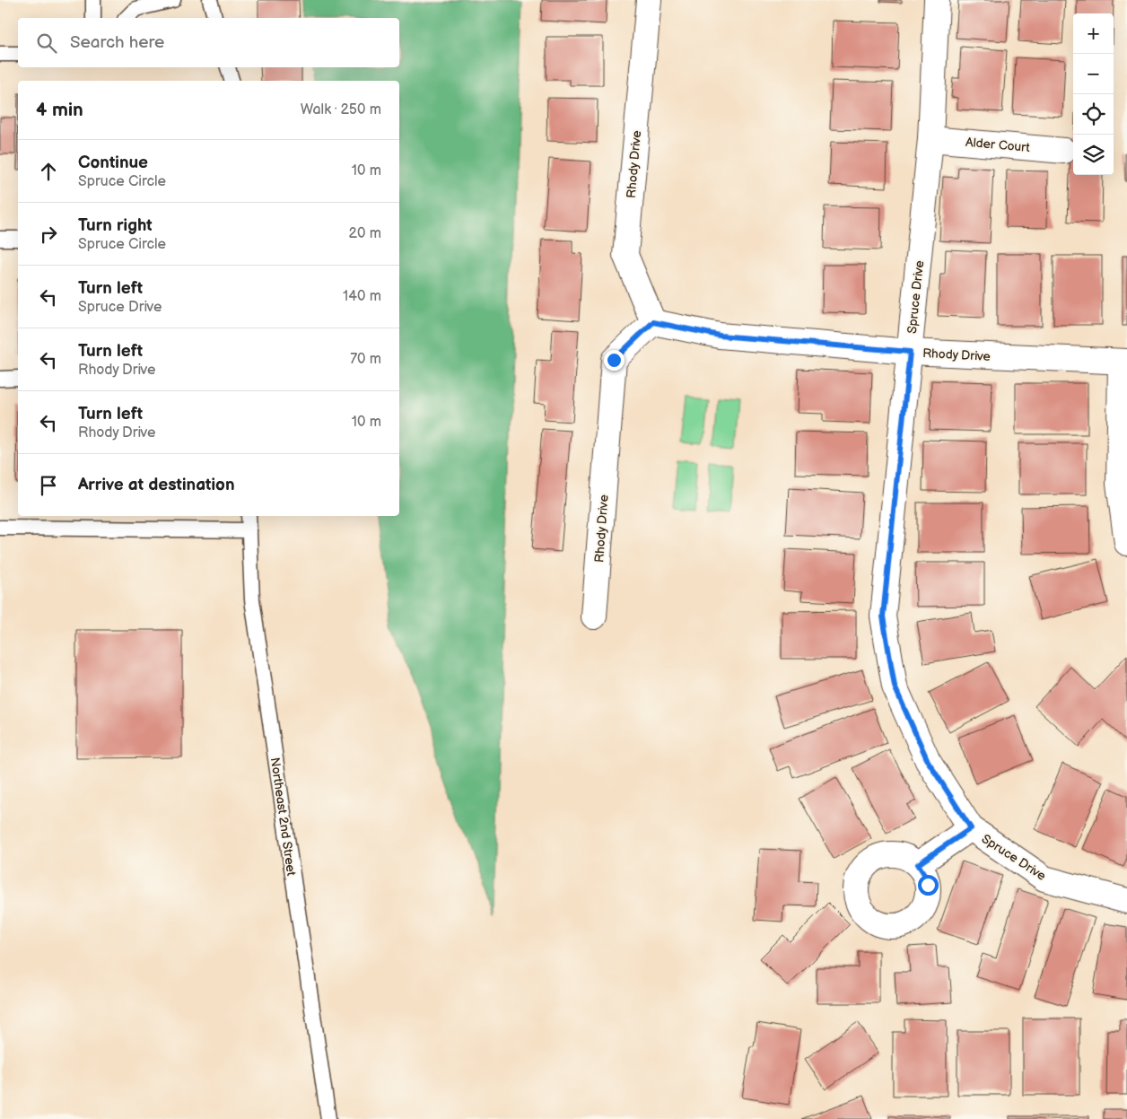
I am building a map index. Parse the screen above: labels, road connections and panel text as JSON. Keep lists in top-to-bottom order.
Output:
{
  "streets": {
    "street": ["Alder Court", "Rhody Drive", "Spruce Drive"],
    "lane": ["Northeast 2nd Street"]
  },
  "crossings": [
    ["Alder Court", "Spruce Drive"],
    ["Rhody Drive", "Spruce Drive"]
  ],
  "page": {
    "map_buttons": ["+", "−"],
    "search": "Search here",
    "heading": ["4 min", "Walk · 250 m"],
    "list": [
      ["Continue", "Spruce Circle", "10 m"],
      ["Turn right", "Spruce Circle", "20 m"],
      ["Turn left", "Spruce Drive", "140 m"],
      ["Turn left", "Rhody Drive", "70 m"],
      ["Turn left", "Rhody Drive", "10 m"],
      "Arrive at destination"
    ]
  }
}
